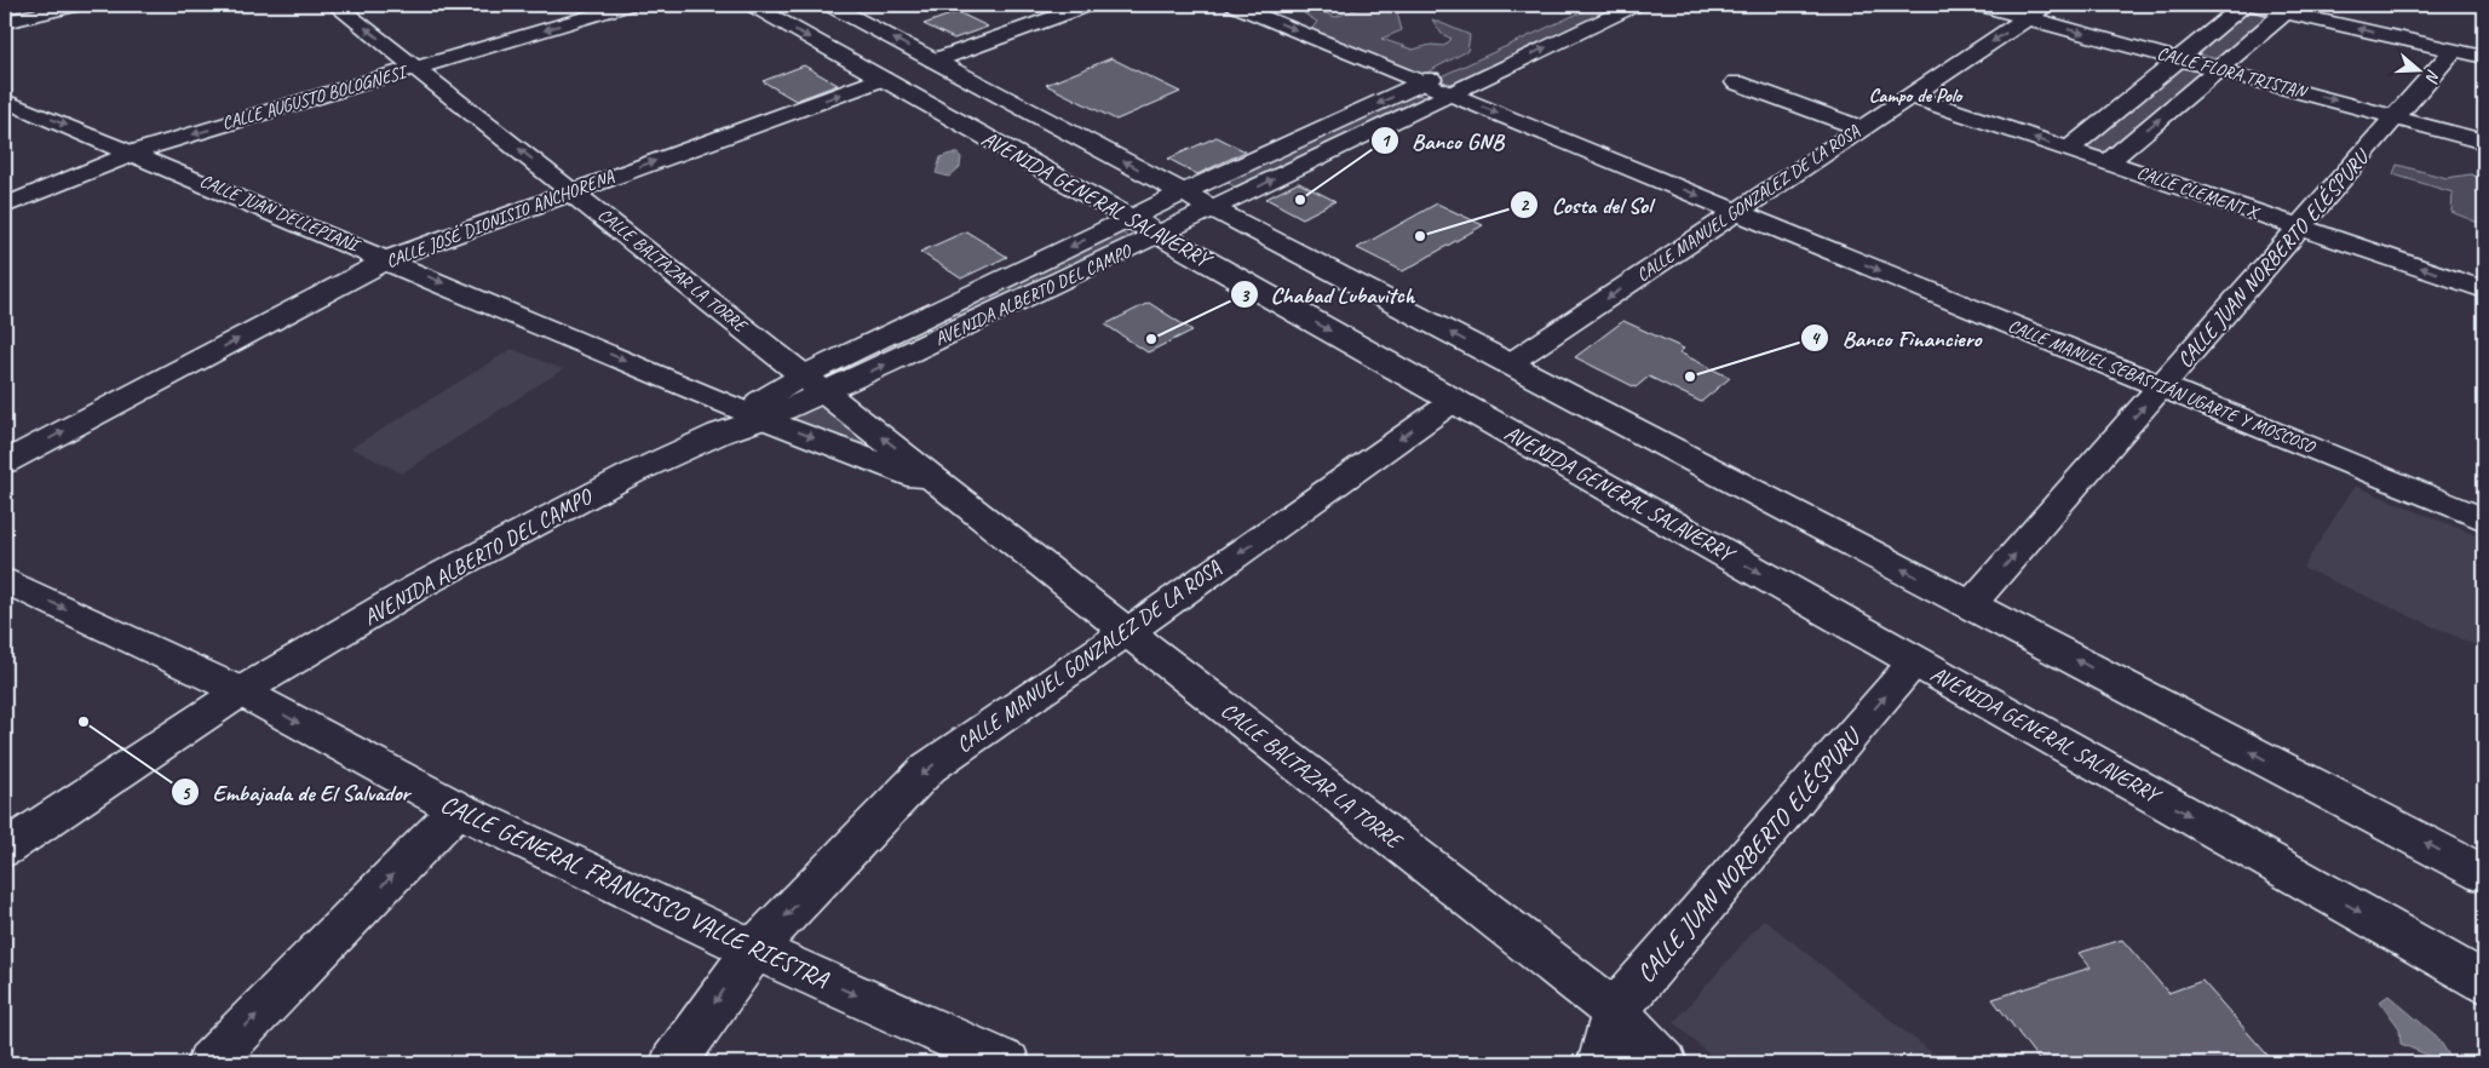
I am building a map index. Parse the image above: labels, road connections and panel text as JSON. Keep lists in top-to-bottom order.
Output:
{
  "streets": {
    "street": [
      "CALLE FLORA TRISTAN",
      "CALLE AUGUSTO BOLOGNESI",
      "CALLE CLEMENT X",
      "AVENIDA GENERAL SALAVERRY",
      "CALLE MANUEL GONZALEZ DE LA ROSA",
      "CALLE JUAN DELLEPIANI",
      "CALLE JOSÉ DIONISIO ANCHORENA",
      "CALLE JUAN NORBERTO ELÉSPURU",
      "CALLE BALTAZAR LA TORRE",
      "AVENIDA ALBERTO DEL CAMPO",
      "CALLE MANUEL SEBASTIÁN UGARTE Y MOSCOSO",
      "CALLE GENERAL FRANCISCO VALLE RIESTRA"
    ]
  },
  "crossings": [
    ["CALLE FLORA TRISTAN", "CALLE MANUEL GONZALEZ DE LA ROSA"],
    ["CALLE FLORA TRISTAN", "CALLE JUAN NORBERTO ELÉSPURU"],
    ["CALLE AUGUSTO BOLOGNESI", "CALLE JUAN DELLEPIANI"],
    ["CALLE AUGUSTO BOLOGNESI", "CALLE BALTAZAR LA TORRE"],
    ["CALLE CLEMENT X", "CALLE MANUEL GONZALEZ DE LA ROSA"],
    ["CALLE CLEMENT X", "CALLE JUAN NORBERTO ELÉSPURU"],
    ["AVENIDA GENERAL SALAVERRY", "CALLE MANUEL GONZALEZ DE LA ROSA"],
    ["AVENIDA GENERAL SALAVERRY", "CALLE JOSÉ DIONISIO ANCHORENA"],
    ["AVENIDA GENERAL SALAVERRY", "CALLE JUAN NORBERTO ELÉSPURU"],
    ["AVENIDA GENERAL SALAVERRY", "AVENIDA ALBERTO DEL CAMPO"],
    ["CALLE MANUEL GONZALEZ DE LA ROSA", "CALLE BALTAZAR LA TORRE"],
    ["CALLE MANUEL GONZALEZ DE LA ROSA", "CALLE MANUEL SEBASTIÁN UGARTE Y MOSCOSO"],
    ["CALLE MANUEL GONZALEZ DE LA ROSA", "CALLE GENERAL FRANCISCO VALLE RIESTRA"],
    ["CALLE JUAN DELLEPIANI", "CALLE JOSÉ DIONISIO ANCHORENA"],
    ["CALLE JUAN DELLEPIANI", "CALLE BALTAZAR LA TORRE"],
    ["CALLE JUAN DELLEPIANI", "AVENIDA ALBERTO DEL CAMPO"],
    ["CALLE JOSÉ DIONISIO ANCHORENA", "CALLE BALTAZAR LA TORRE"],
    ["CALLE JUAN NORBERTO ELÉSPURU", "CALLE BALTAZAR LA TORRE"],
    ["CALLE JUAN NORBERTO ELÉSPURU", "CALLE MANUEL SEBASTIÁN UGARTE Y MOSCOSO"],
    ["CALLE BALTAZAR LA TORRE", "AVENIDA ALBERTO DEL CAMPO"],
    ["AVENIDA ALBERTO DEL CAMPO", "CALLE MANUEL SEBASTIÁN UGARTE Y MOSCOSO"],
    ["AVENIDA ALBERTO DEL CAMPO", "CALLE GENERAL FRANCISCO VALLE RIESTRA"]
  ],
  "one_way": [
    "CALLE AUGUSTO BOLOGNESI",
    "CALLE MANUEL GONZALEZ DE LA ROSA",
    "CALLE JUAN DELLEPIANI",
    "CALLE JOSÉ DIONISIO ANCHORENA",
    "CALLE JUAN NORBERTO ELÉSPURU",
    "CALLE MANUEL SEBASTIÁN UGARTE Y MOSCOSO",
    "CALLE GENERAL FRANCISCO VALLE RIESTRA"
  ],
  "districts": ["Campo de Polo"],
  "places": [
    "Banco GNB",
    "Costa del Sol",
    "Chabad Lubavitch",
    "Banco Financiero",
    "Embajada de El Salvador"
  ],
  "north": "right"
}
